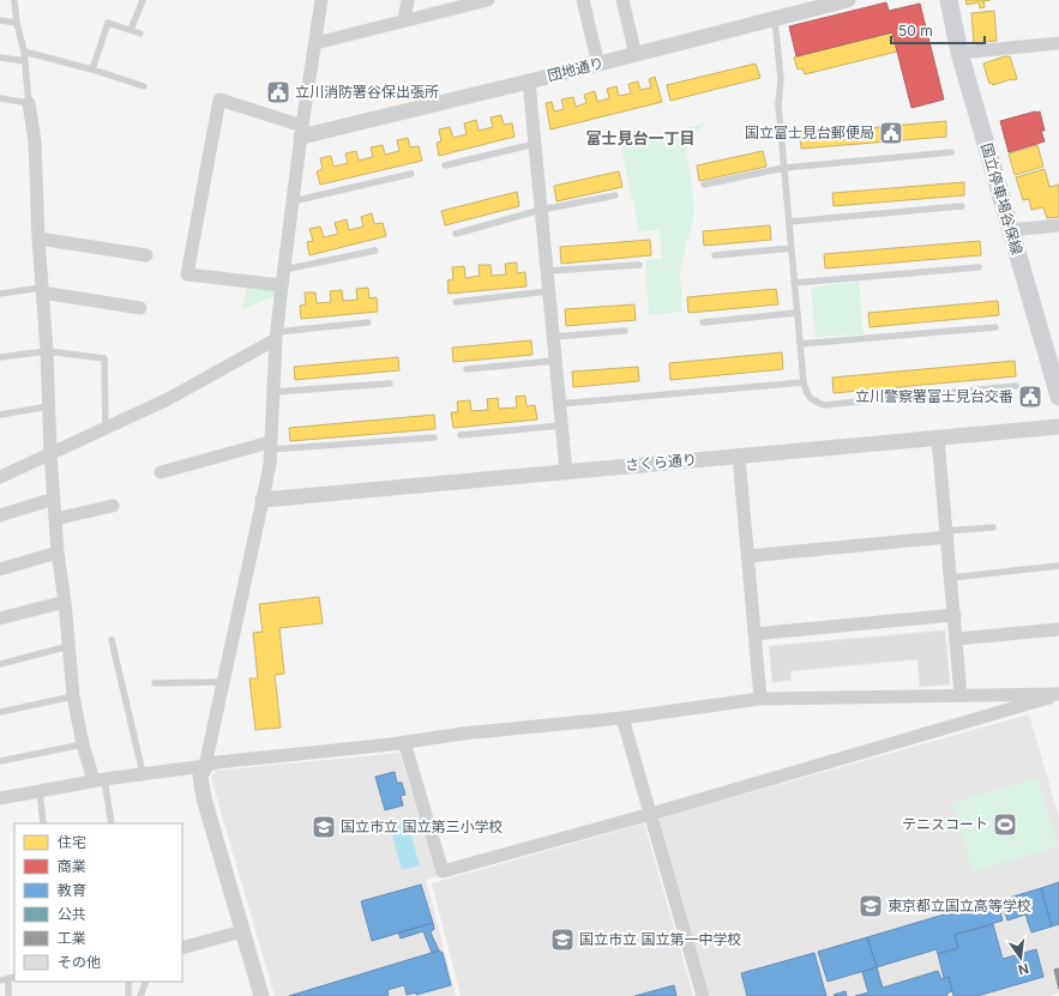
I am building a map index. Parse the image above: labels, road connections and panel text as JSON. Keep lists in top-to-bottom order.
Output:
{
  "streets": {
    "main road": ["国立停車場谷保線"],
    "street": ["団地通り", "さくら通り"]
  },
  "districts": ["富士見台一丁目"],
  "places": {
    "public building": ["立川消防署谷保出張所", "国立富士見台郵便局", "立川警察署富士見台交番"],
    "sports": ["テニスコート"],
    "school or university": ["国立市立 国立第三小学校", "東京都立国立高等学校", "国立市立 国立第一中学校"]
  },
  "legend": [
    "住宅",
    "商業",
    "教育",
    "公共",
    "工業",
    "その他"
  ],
  "scale_bar": "50 m",
  "north": "bottom"
}
